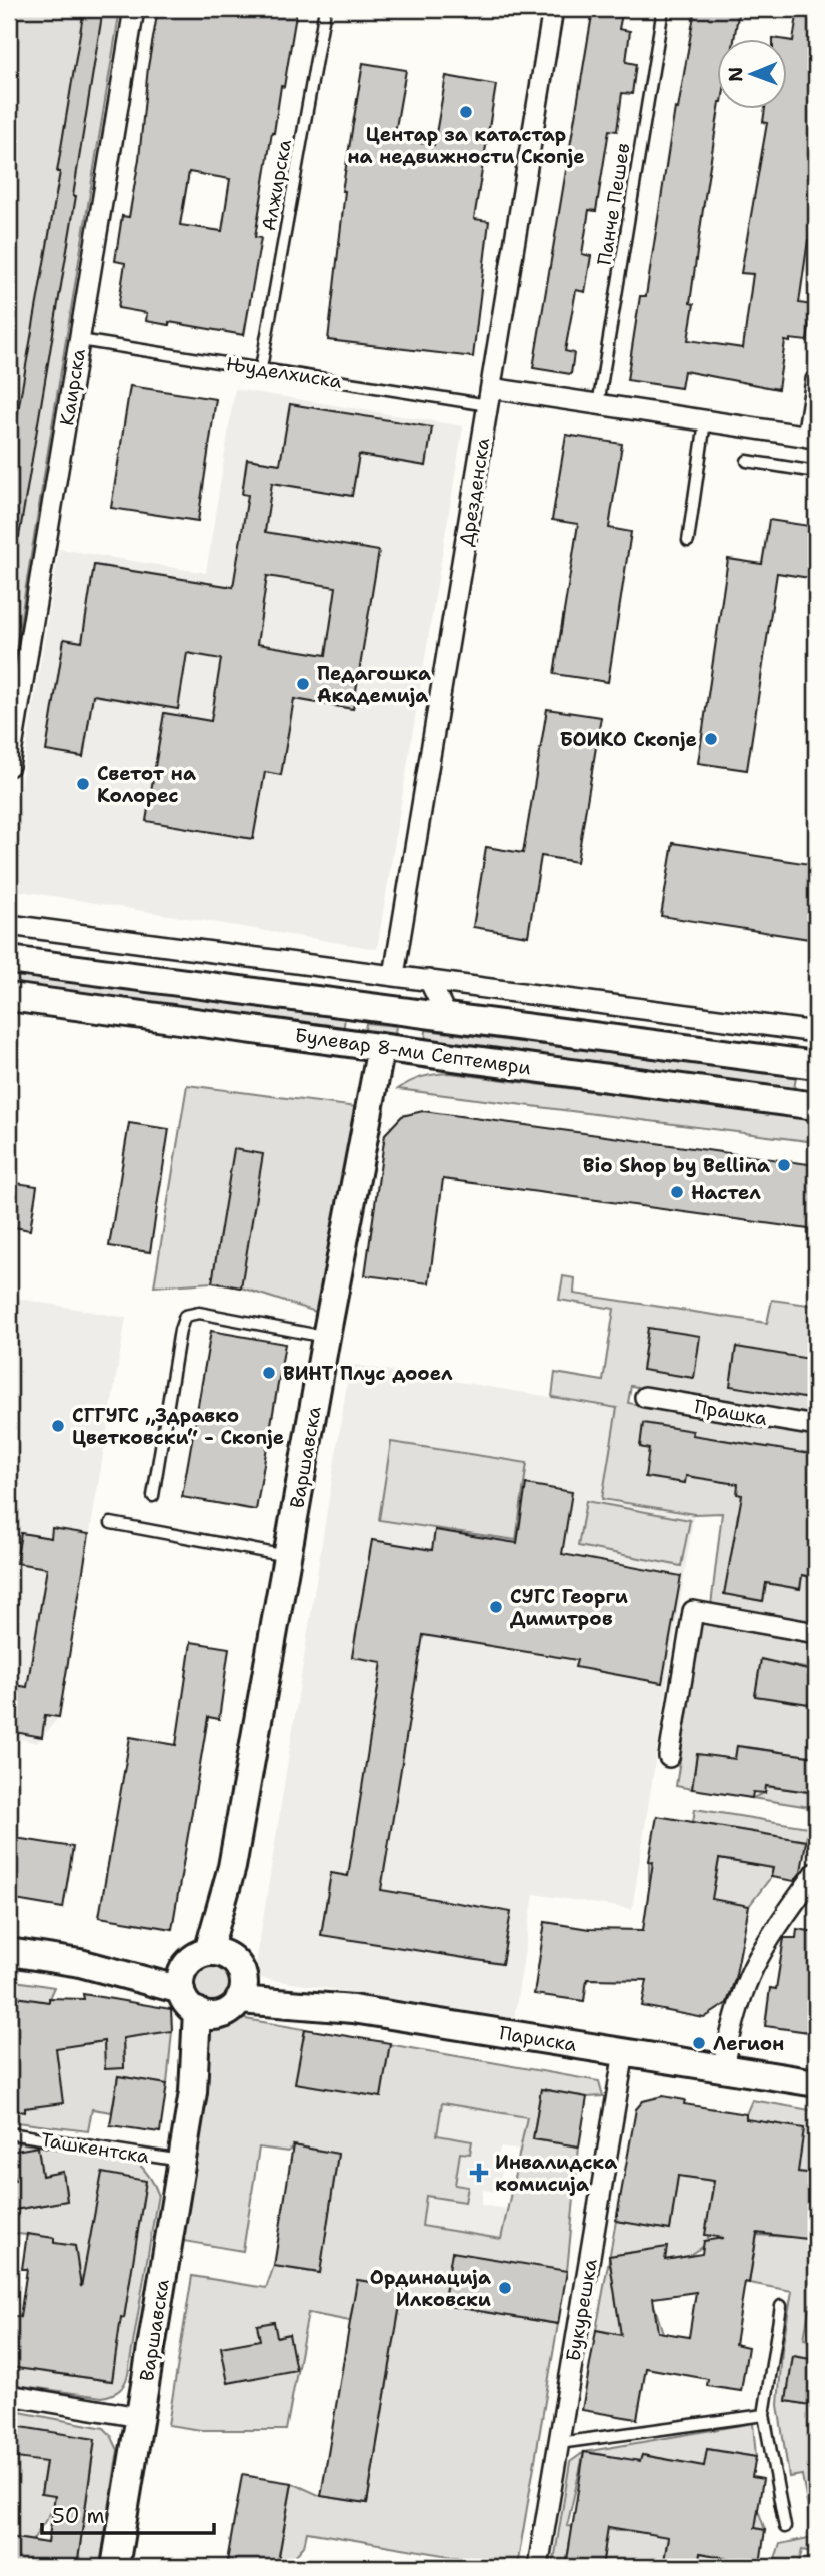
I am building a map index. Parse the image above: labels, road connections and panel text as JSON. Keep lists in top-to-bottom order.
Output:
{
  "streets": {
    "street": [
      "Њуделхиска",
      "Каирска",
      "Дрезденска",
      "Булевар 8-ми Септември",
      "Прашка",
      "Варшавска",
      "Париска",
      "Букурешка"
    ],
    "lane": ["Алжирска", "Панче Пешев", "Ташкентска"]
  },
  "crossings": [
    ["Алжирска", "Њуделхиска"],
    ["Панче Пешев", "Њуделхиска"],
    ["Њуделхиска", "Каирска"],
    ["Њуделхиска", "Дрезденска"],
    ["Булевар 8-ми Септември", "Варшавска"],
    ["Варшавска", "Париска"],
    ["Варшавска", "Ташкентска"],
    ["Париска", "Букурешка"]
  ],
  "places": {
    "other": [
      "Центар за катастар на недвижности Скопје",
      "Педагошка Академија",
      "БОИКО Скопје",
      "Светот на Колорес",
      "Bio Shop by Bellina",
      "Настел",
      "ВИНТ Плус дооел",
      "СГГУГС „Здравко Цветковски“ - Скопје",
      "СУГС Георги Димитров",
      "Легион",
      "Ординација Илковски"
    ],
    "health": ["Инвалидска комисија"]
  },
  "scale_bar": "50 m",
  "north": "left"
}
